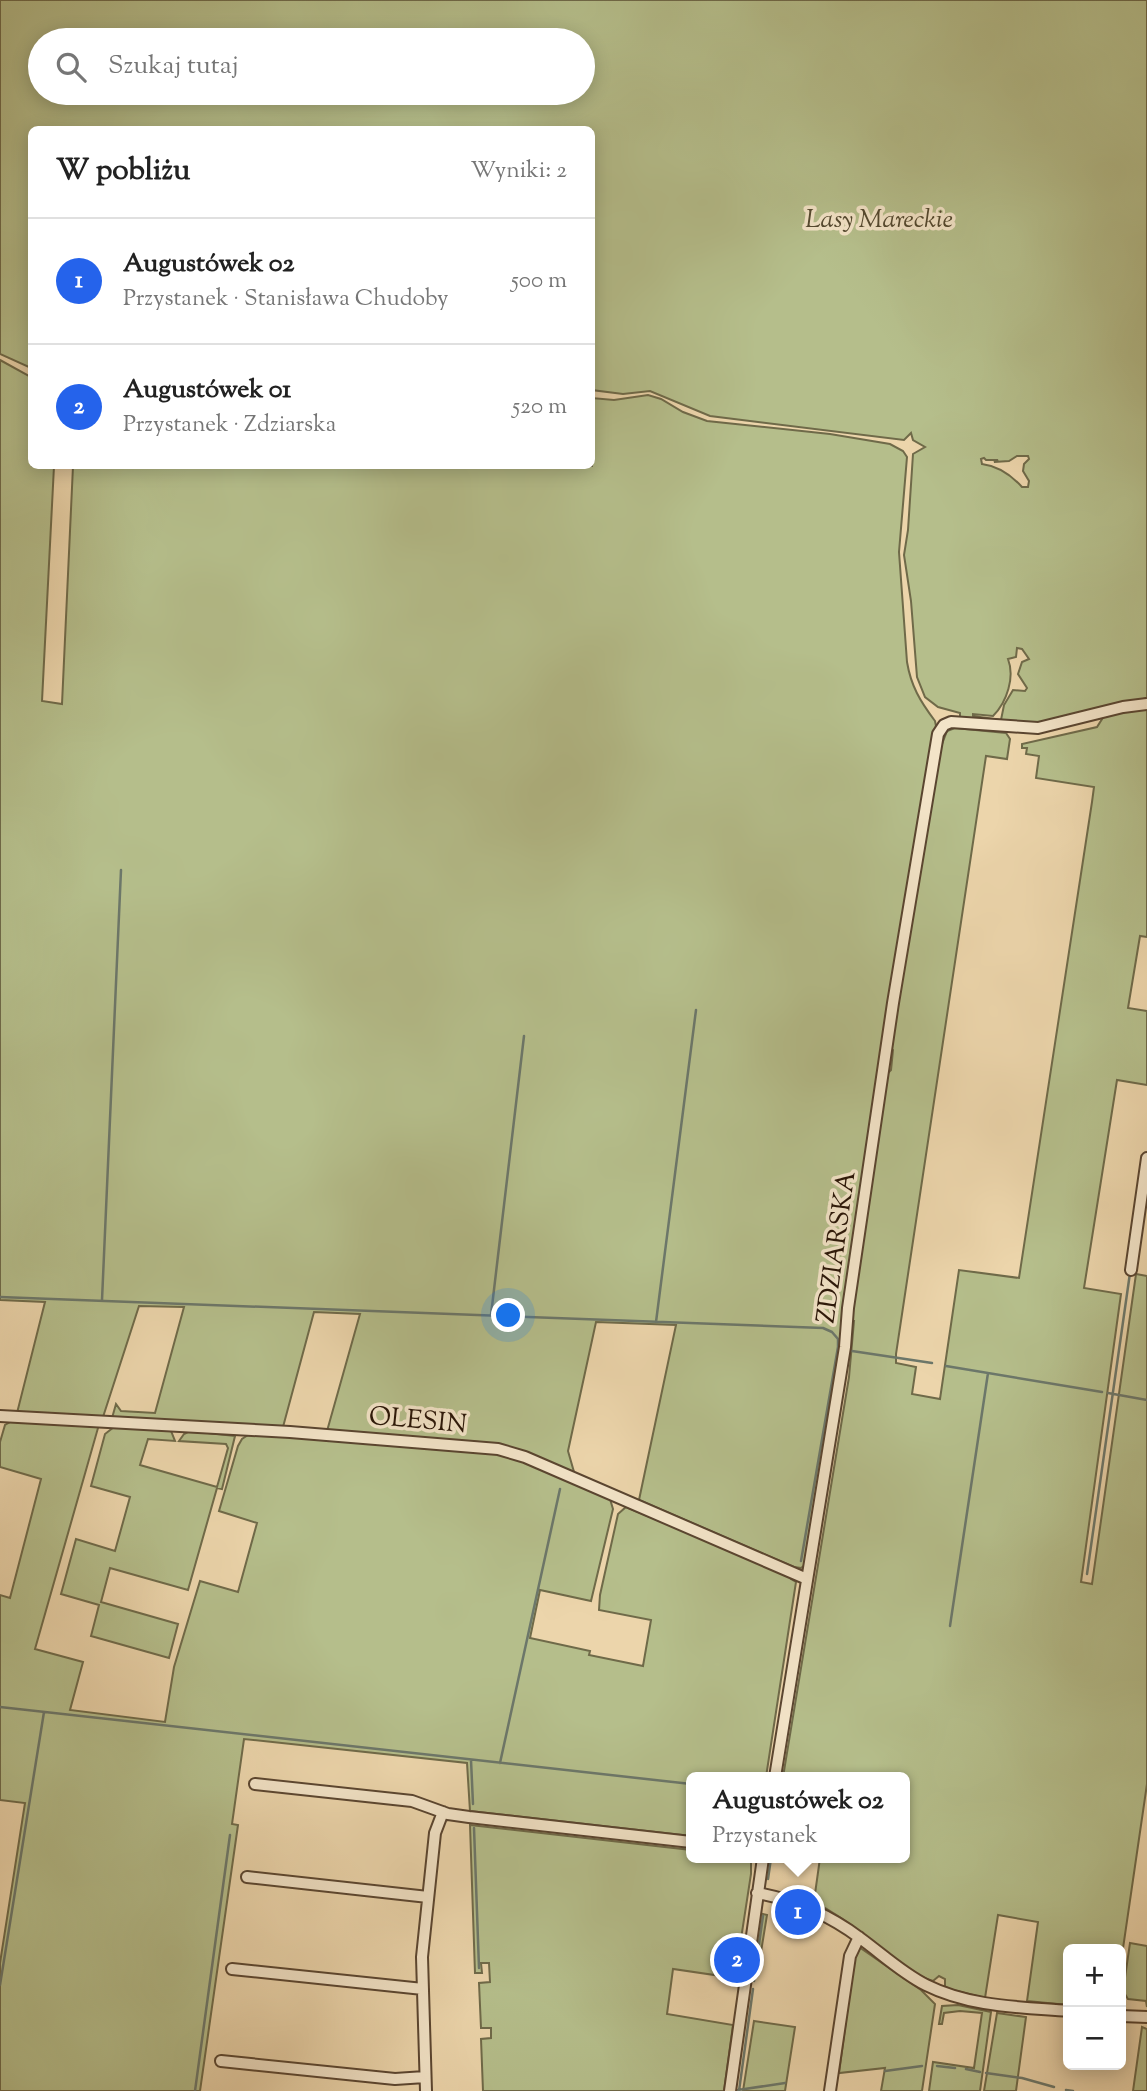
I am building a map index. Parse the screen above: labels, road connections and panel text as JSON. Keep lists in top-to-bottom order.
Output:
{
  "streets": {
    "street": ["ZDZIARSKA", "OLESIN"]
  },
  "crossings": [
    ["ZDZIARSKA", "OLESIN"]
  ],
  "parks": ["Lasy Mareckie"],
  "page": {
    "search": "Szukaj tutaj",
    "heading": ["W pobliżu", "Wyniki: 2"],
    "list": [
      {
        "mark": "1",
        "name": "Augustówek 02",
        "note": "Przystanek · Stanisława Chudoby",
        "value": "500 m"
      },
      {
        "mark": "2",
        "name": "Augustówek 01",
        "note": "Przystanek · Zdziarska",
        "value": "520 m"
      }
    ],
    "popup": ["Augustówek 02", "Przystanek"],
    "pins": ["1", "2"],
    "map_buttons": ["+", "−"]
  }
}
